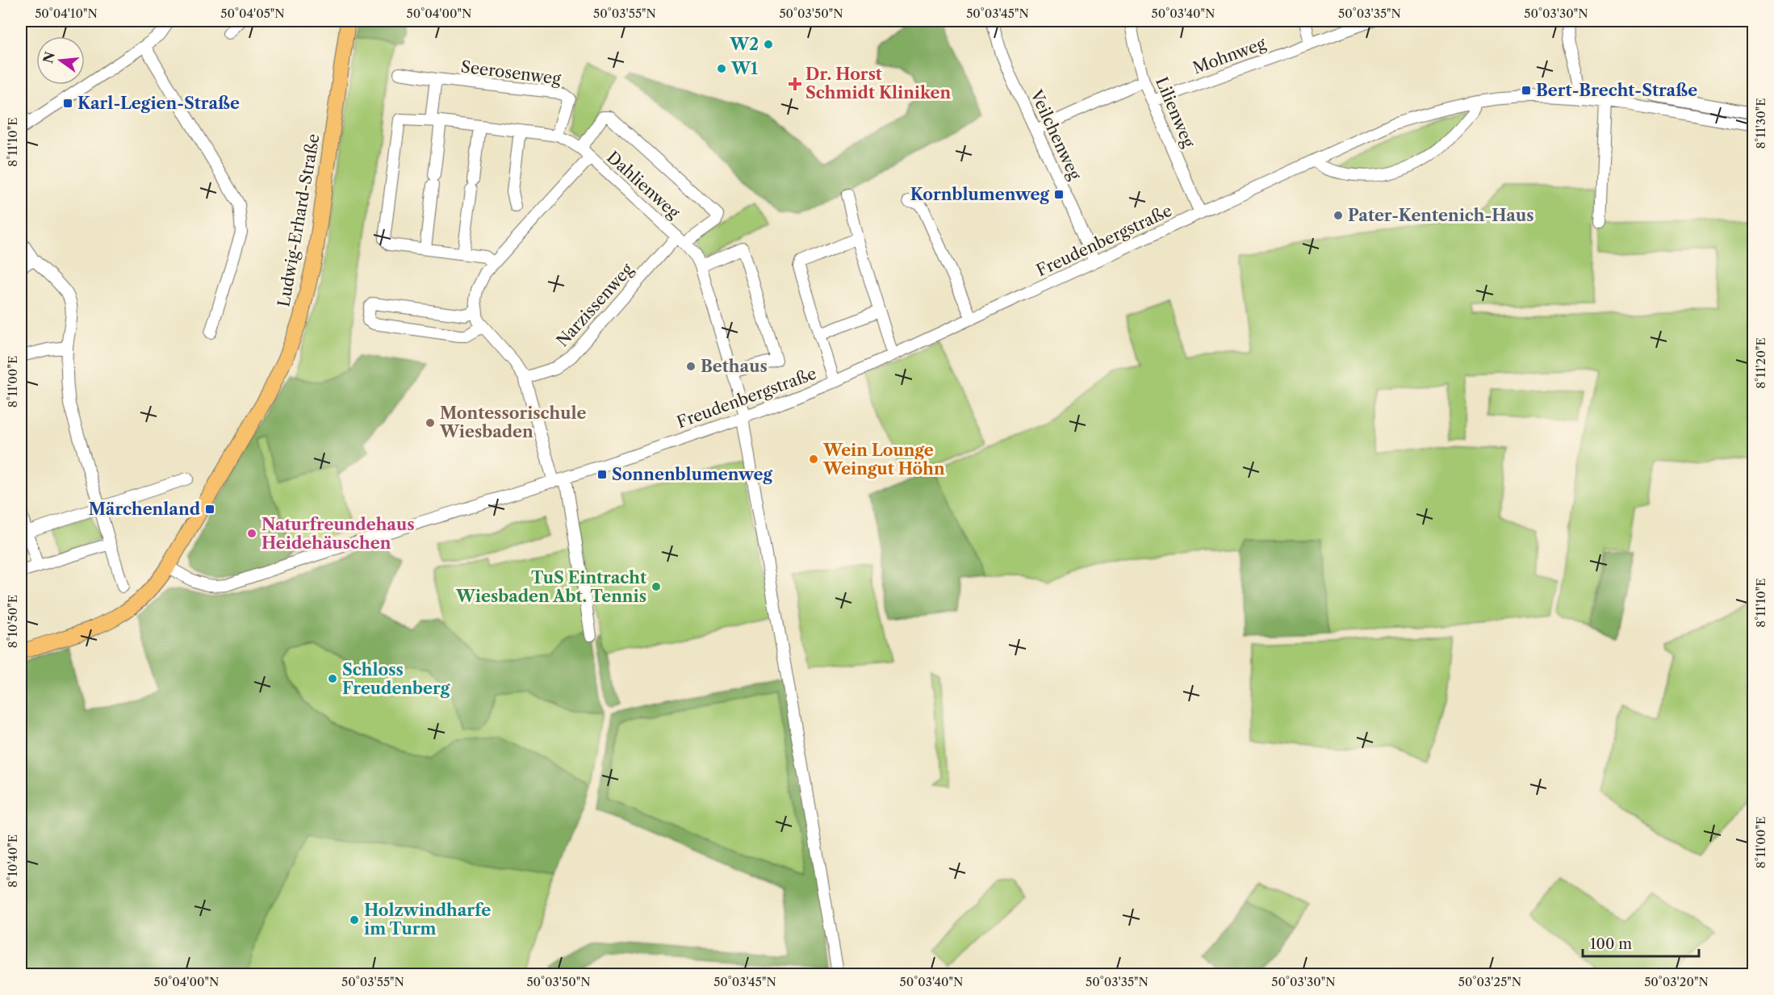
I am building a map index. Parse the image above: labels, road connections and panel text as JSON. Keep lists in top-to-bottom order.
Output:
{
  "streets": {
    "main road": ["Ludwig-Erhard-Straße"],
    "street": [
      "Mohnweg",
      "Seerosenweg",
      "Lilienweg",
      "Veilchenweg",
      "Dahlienweg",
      "Freudenbergstraße",
      "Narzissenweg"
    ]
  },
  "crossings": [
    ["Mohnweg", "Lilienweg"],
    ["Seerosenweg", "Dahlienweg"],
    ["Lilienweg", "Freudenbergstraße"],
    ["Veilchenweg", "Freudenbergstraße"],
    ["Dahlienweg", "Freudenbergstraße"],
    ["Dahlienweg", "Narzissenweg"],
    ["Ludwig-Erhard-Straße", "Freudenbergstraße"]
  ],
  "places": {
    "other": [
      "W2",
      "W1",
      "Pater-Kentenich-Haus",
      "Bethaus",
      "Montessorischule Wiesbaden",
      "Wein Lounge Weingut Höhn",
      "Naturfreundehaus Heidehäuschen",
      "TuS Eintracht Wiesbaden Abt. Tennis",
      "Schloss Freudenberg",
      "Holzwindharfe im Turm"
    ],
    "health": ["Dr. Horst Schmidt Kliniken"],
    "transit": [
      "Bert-Brecht-Straße",
      "Karl-Legien-Straße",
      "Kornblumenweg",
      "Sonnenblumenweg",
      "Märchenland"
    ]
  },
  "scale_bar": "100 m",
  "north": "left",
  "coordinates": [
    "50°04'10\"N",
    "50°04'05\"N",
    "50°04'00\"N",
    "50°03'55\"N",
    "50°03'50\"N",
    "50°03'45\"N",
    "50°03'40\"N",
    "50°03'35\"N",
    "50°03'30\"N",
    "8°11'30\"E",
    "8°11'10\"E",
    "8°11'20\"E",
    "8°11'00\"E",
    "8°10'50\"E",
    "8°10'40\"E",
    "50°03'25\"N",
    "50°03'20\"N"
  ]
}
